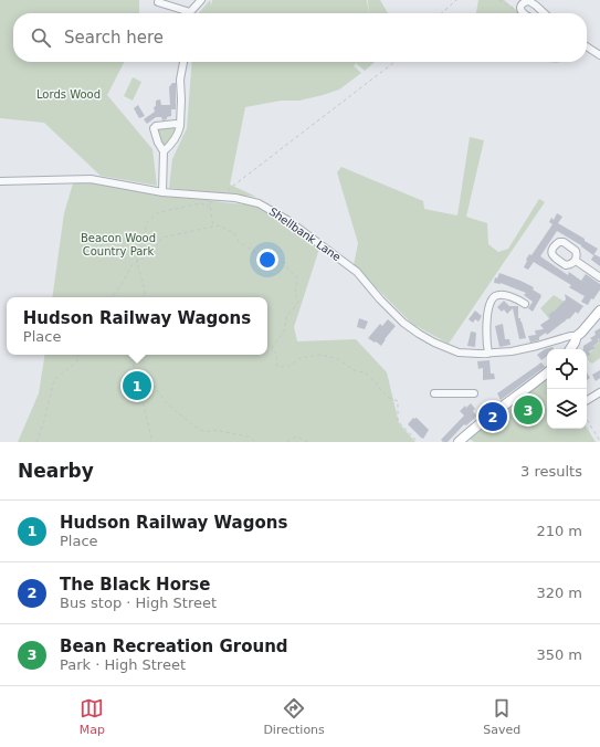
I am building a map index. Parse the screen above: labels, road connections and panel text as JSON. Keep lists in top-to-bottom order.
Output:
{
  "streets": {
    "street": ["Shellbank Lane"]
  },
  "parks": ["Lords Wood", "Beacon Wood Country Park"],
  "page": {
    "search": "Search here",
    "popup": ["Hudson Railway Wagons", "Place"],
    "pins": ["1", "3", "2"],
    "heading": ["Nearby", "3 results"],
    "list": [
      {
        "mark": "1",
        "name": "Hudson Railway Wagons",
        "note": "Place",
        "value": "210 m"
      },
      {
        "mark": "2",
        "name": "The Black Horse",
        "note": "Bus stop · High Street",
        "value": "320 m"
      },
      {
        "mark": "3",
        "name": "Bean Recreation Ground",
        "note": "Park · High Street",
        "value": "350 m"
      }
    ],
    "nav": ["Map", "Directions", "Saved"]
  }
}
